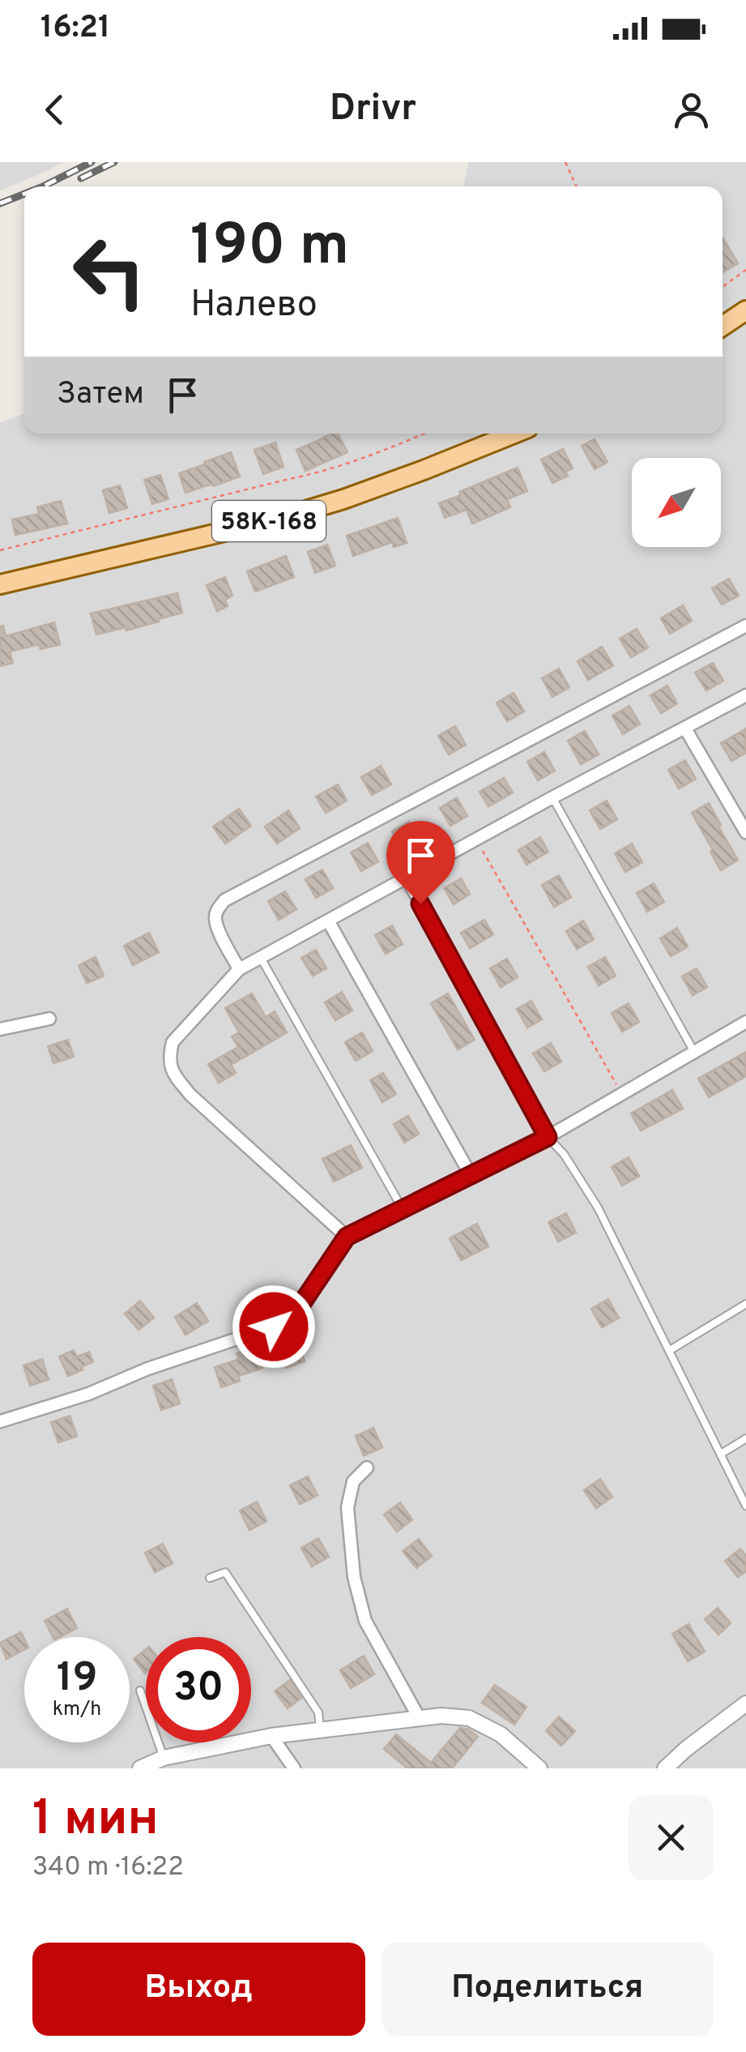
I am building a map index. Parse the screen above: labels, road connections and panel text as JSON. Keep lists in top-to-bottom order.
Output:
{
  "streets": {
    "main road": ["58К-168"]
  },
  "north": "bottom left",
  "page": {
    "status": "16:21",
    "header": "Drivr",
    "turn": ["190 m", "Налево"],
    "then": "Затем",
    "speed": "19 km/h",
    "limit": "30",
    "heading": ["1 мин", "340 m · 16:22"],
    "buttons": ["Выход", "Поделиться"]
  }
}
